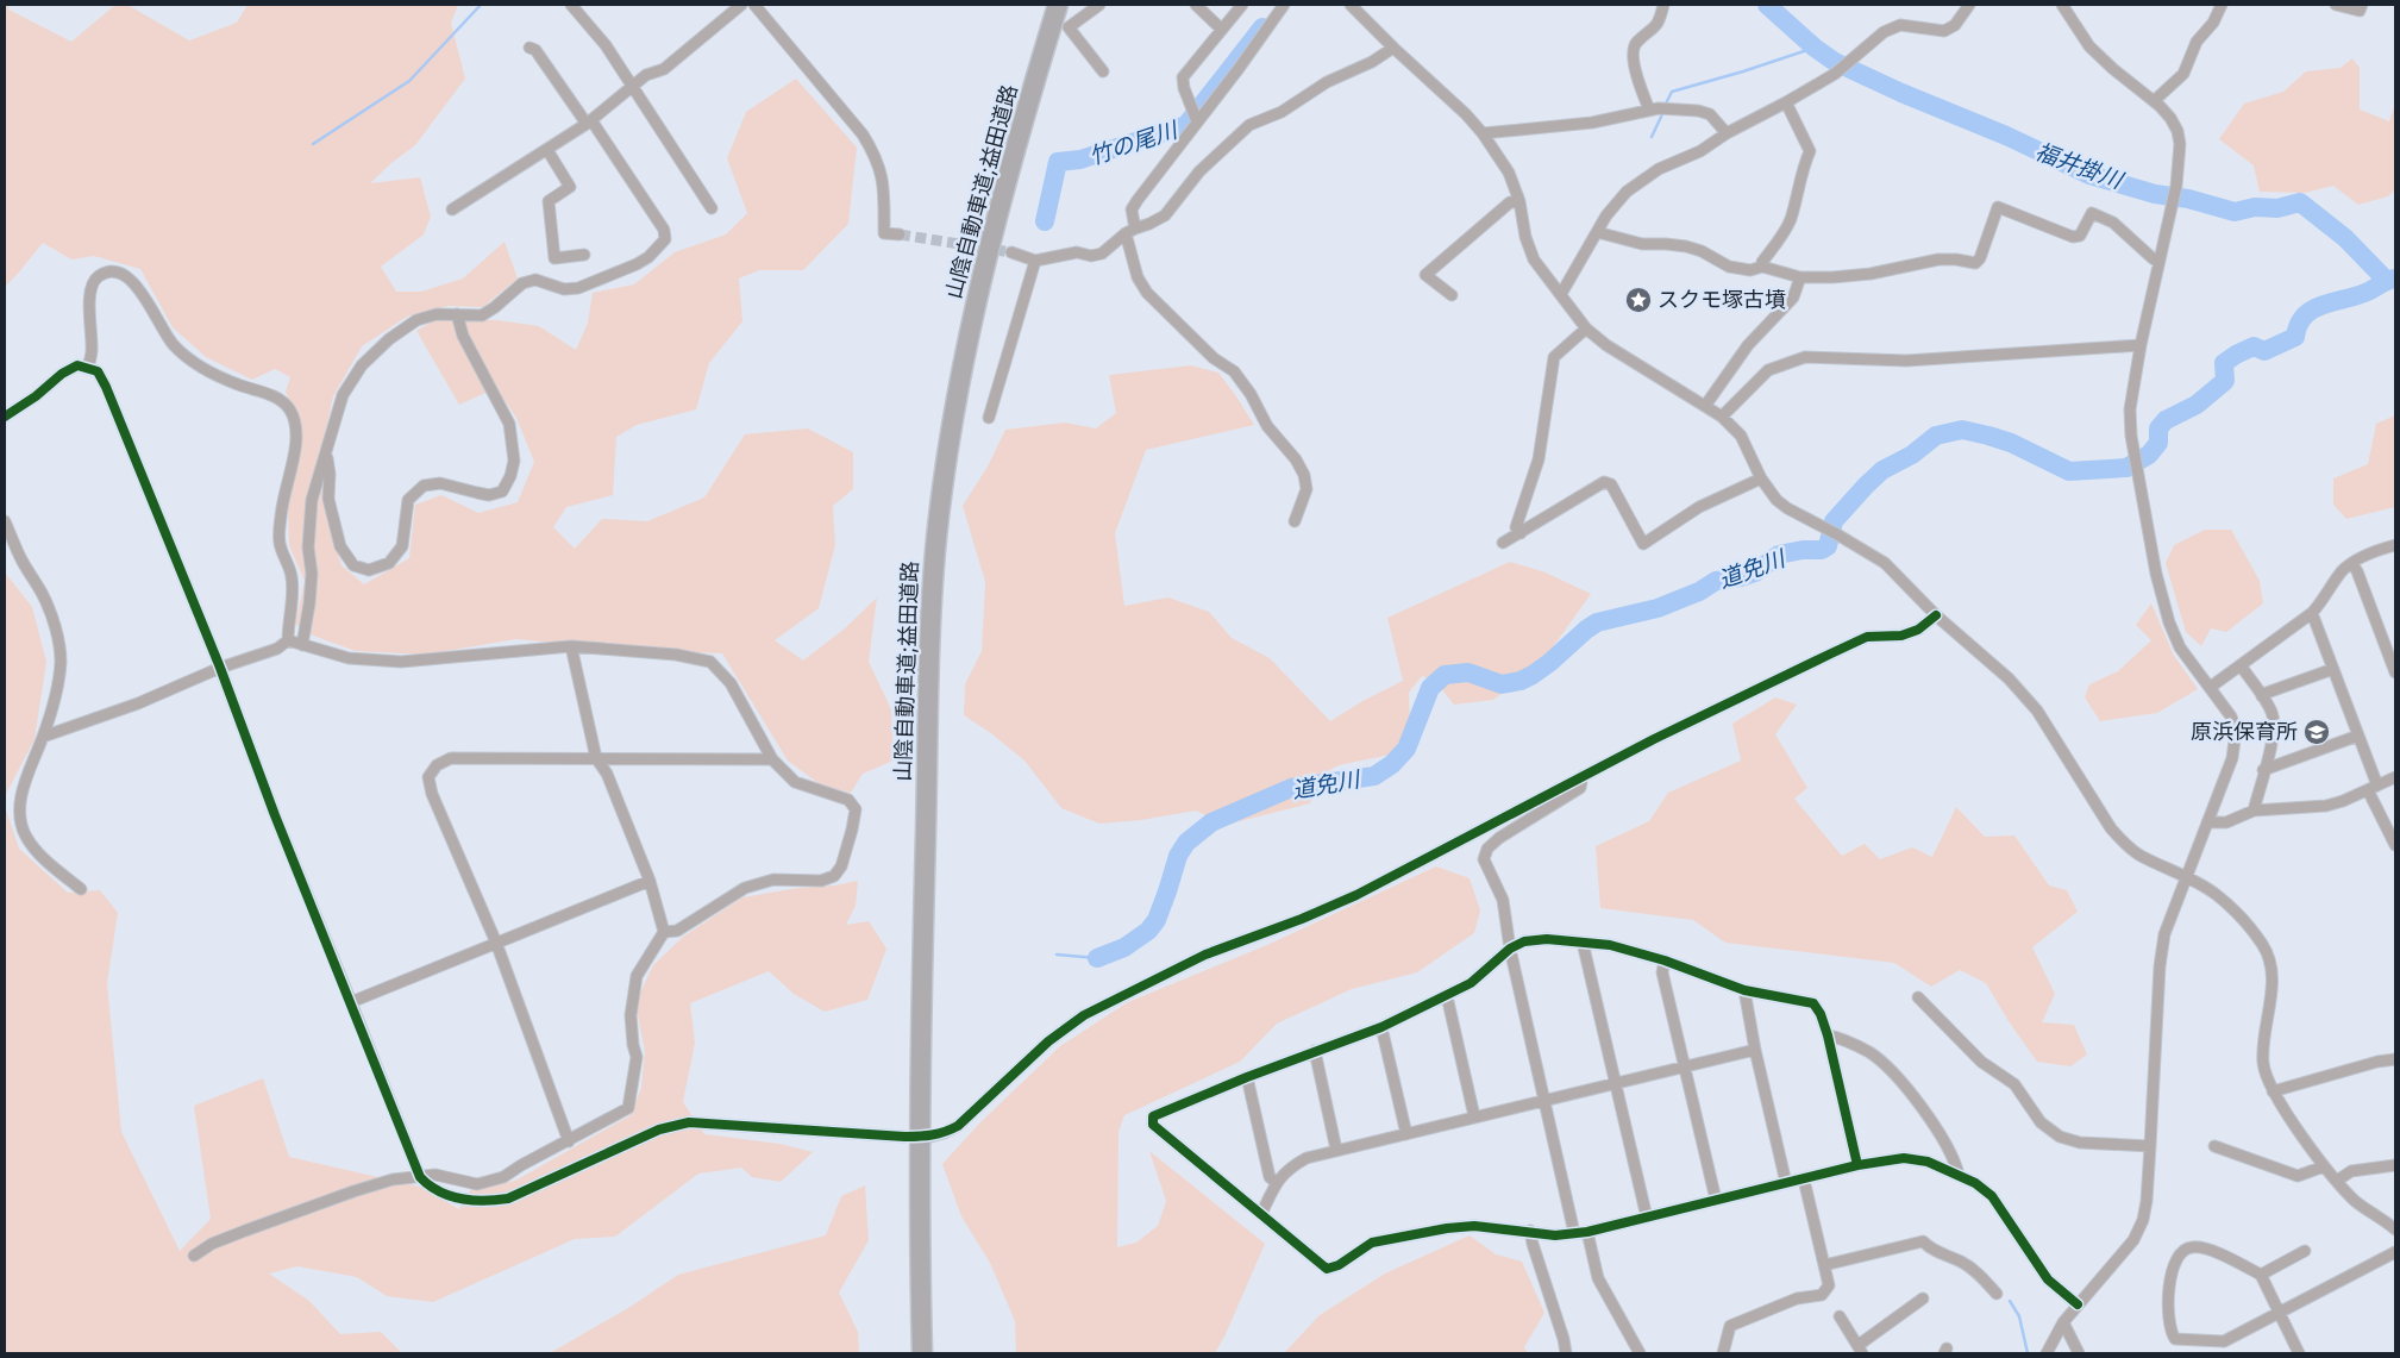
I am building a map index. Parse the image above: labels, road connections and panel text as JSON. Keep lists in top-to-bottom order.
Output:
{
  "streets": {
    "highway": ["山陰自動車道;益田道路"]
  },
  "water": ["竹の尾川", "福井掛川", "道免川"],
  "places": {
    "place": ["スクモ塚古墳"],
    "school or university": ["原浜保育所"]
  }
}
